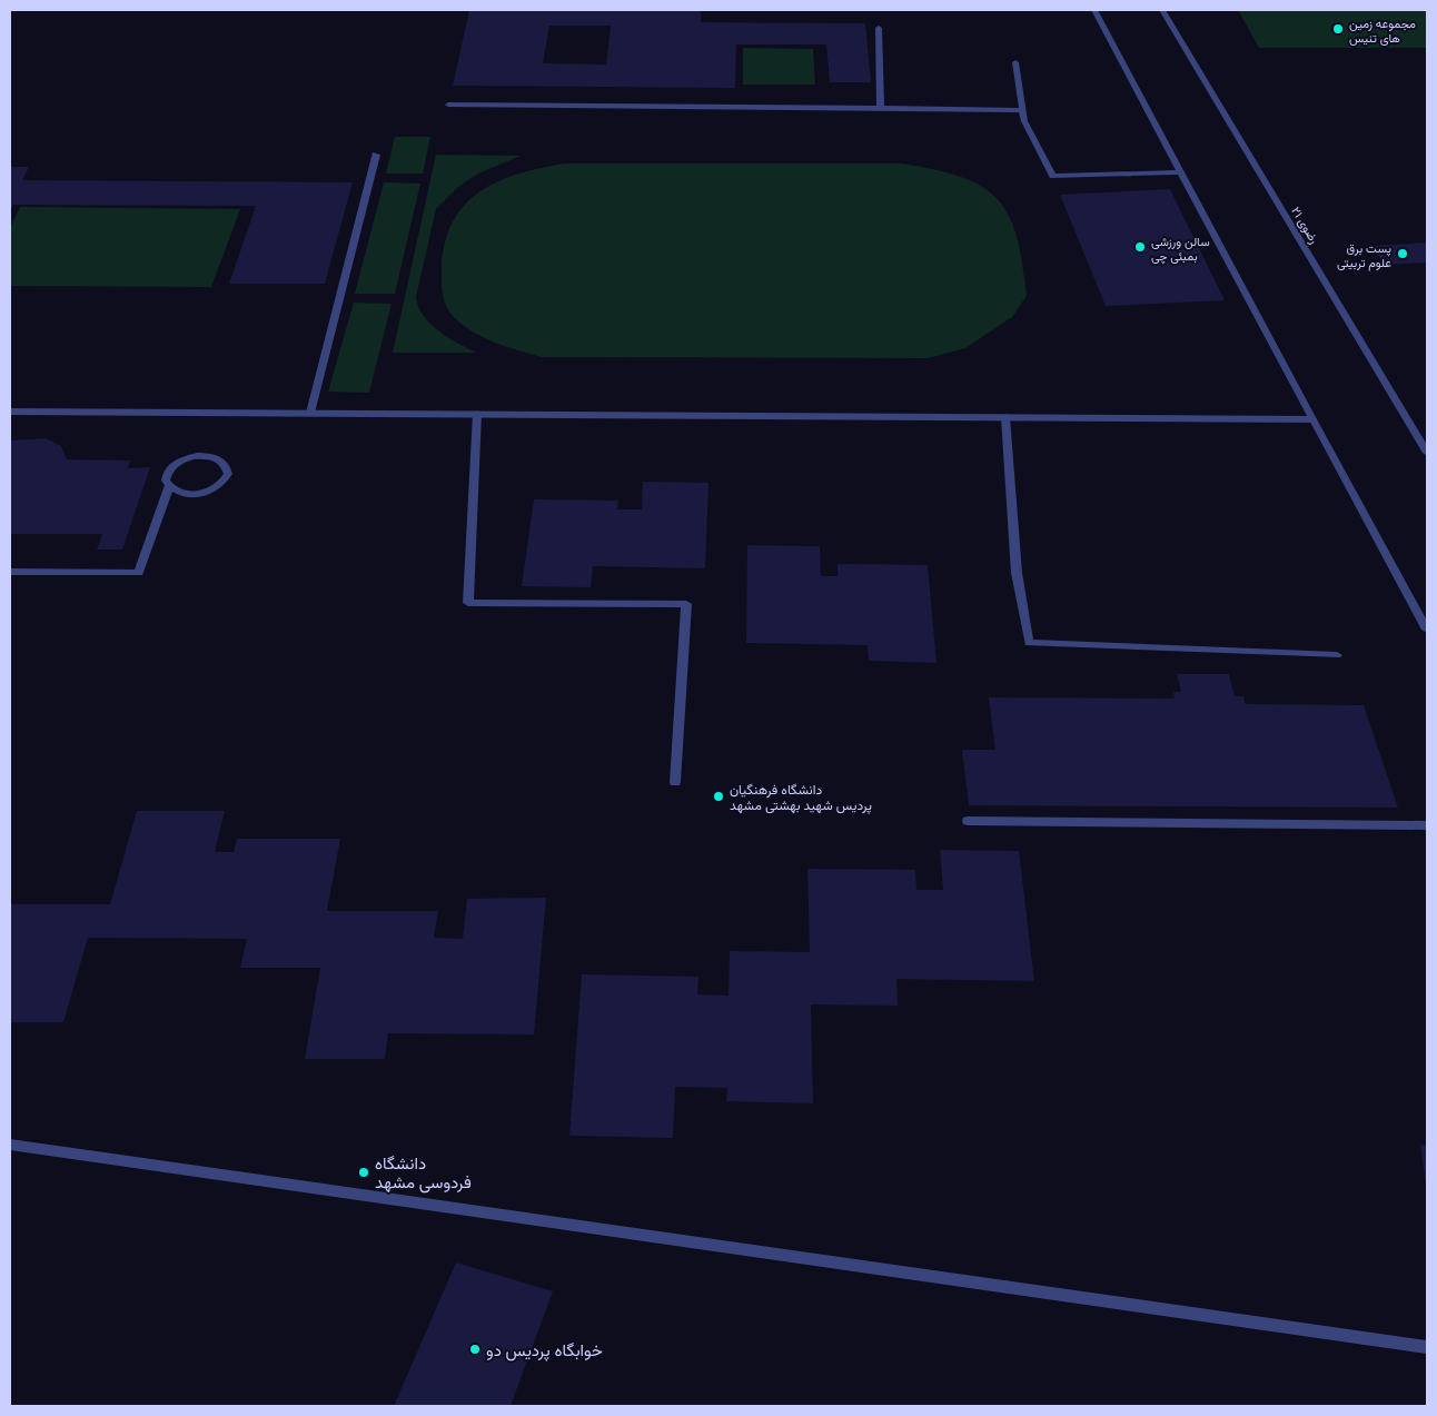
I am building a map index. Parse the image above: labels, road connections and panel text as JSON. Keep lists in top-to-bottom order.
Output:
{
  "streets": {
    "street": ["رضوی ۲۱"]
  },
  "places": [
    "مجموعه زمین های تنیس",
    "سالن ورزشی بمبئی چی",
    "پست برق علوم تربیتی",
    "دانشگاه فرهنگیان پردیس شهید بهشتی مشهد",
    "دانشگاه فردوسی مشهد",
    "خوابگاه پردیس دو"
  ]
}
